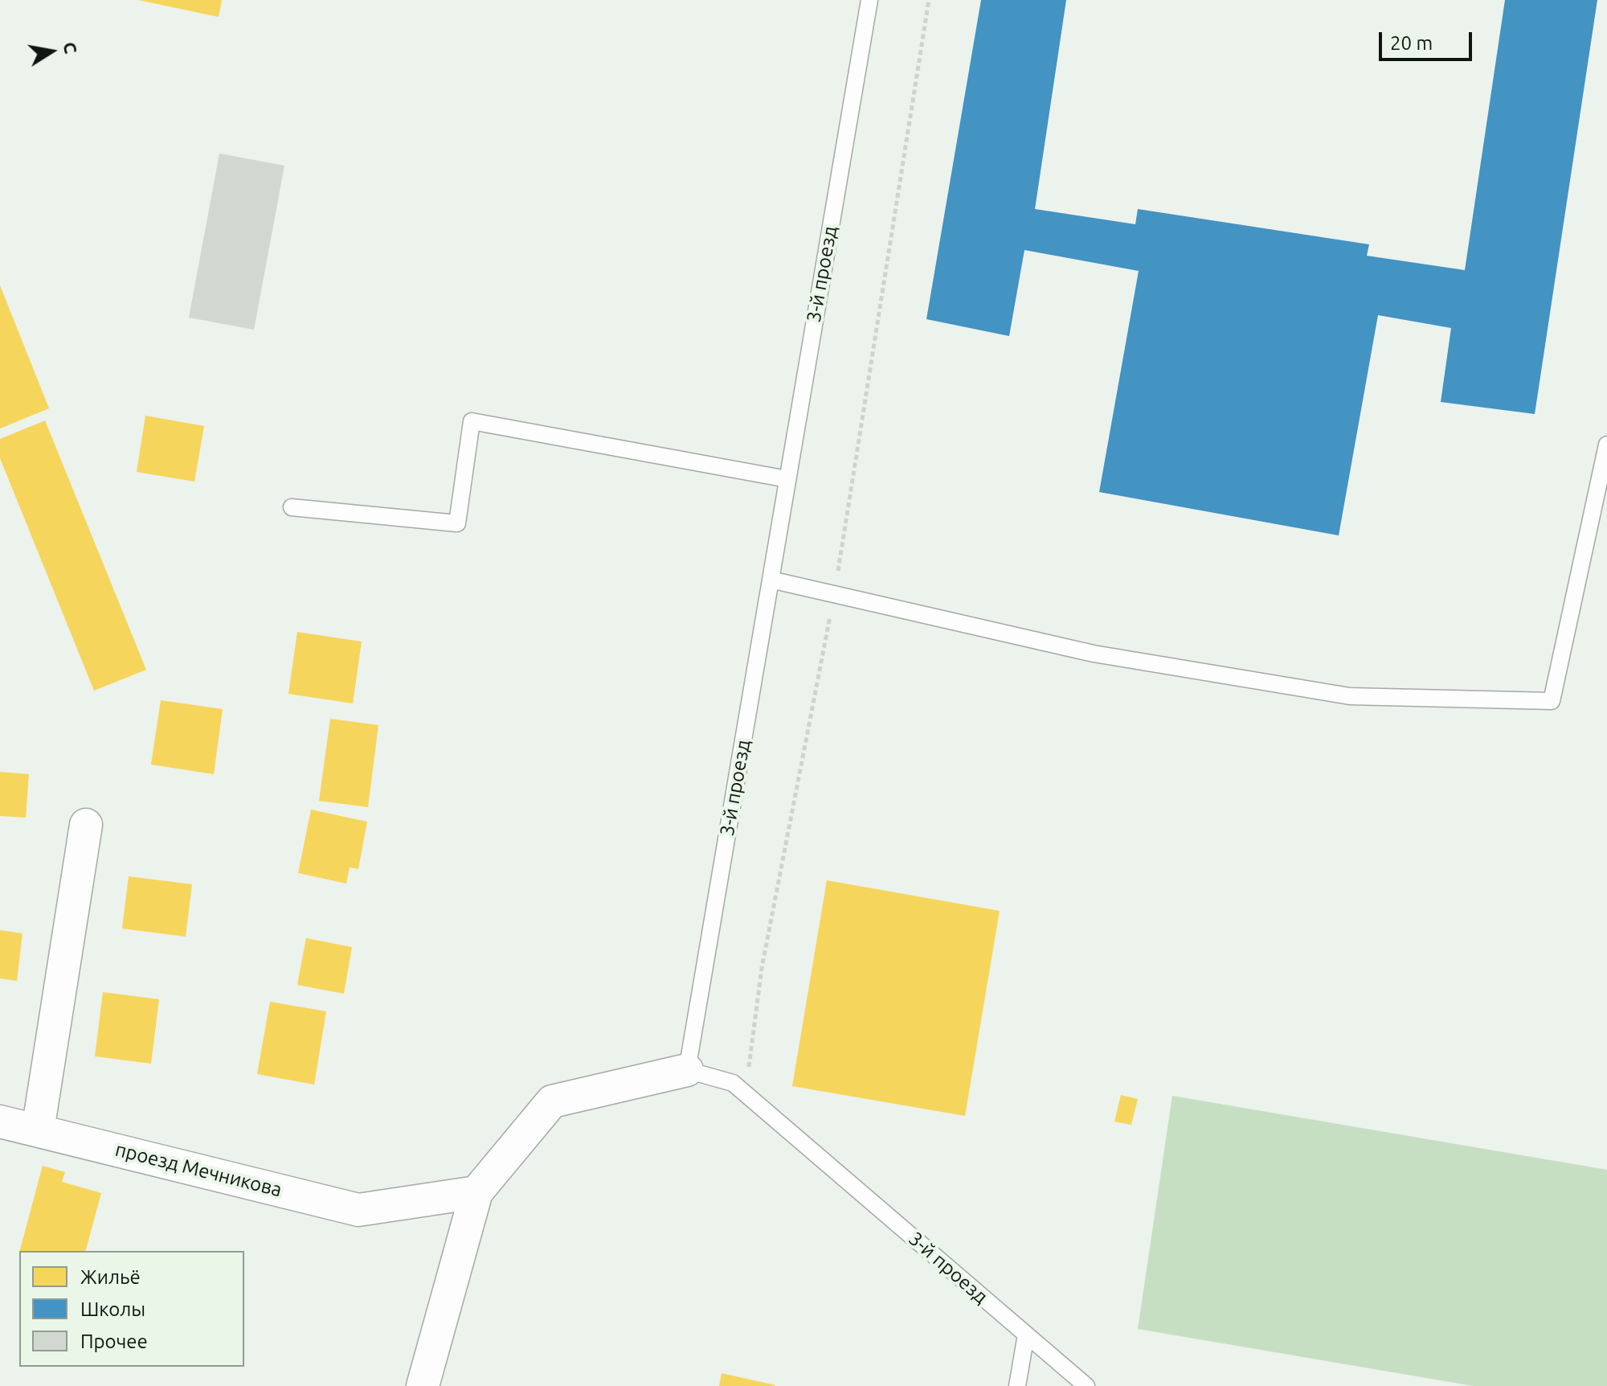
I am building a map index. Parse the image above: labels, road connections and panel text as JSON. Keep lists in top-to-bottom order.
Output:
{
  "streets": {
    "street": ["проезд Мечникова"],
    "lane": ["3-й проезд"]
  },
  "legend": ["Жильё", "Школы", "Прочее"],
  "scale_bar": "20 m",
  "north": "right"
}
